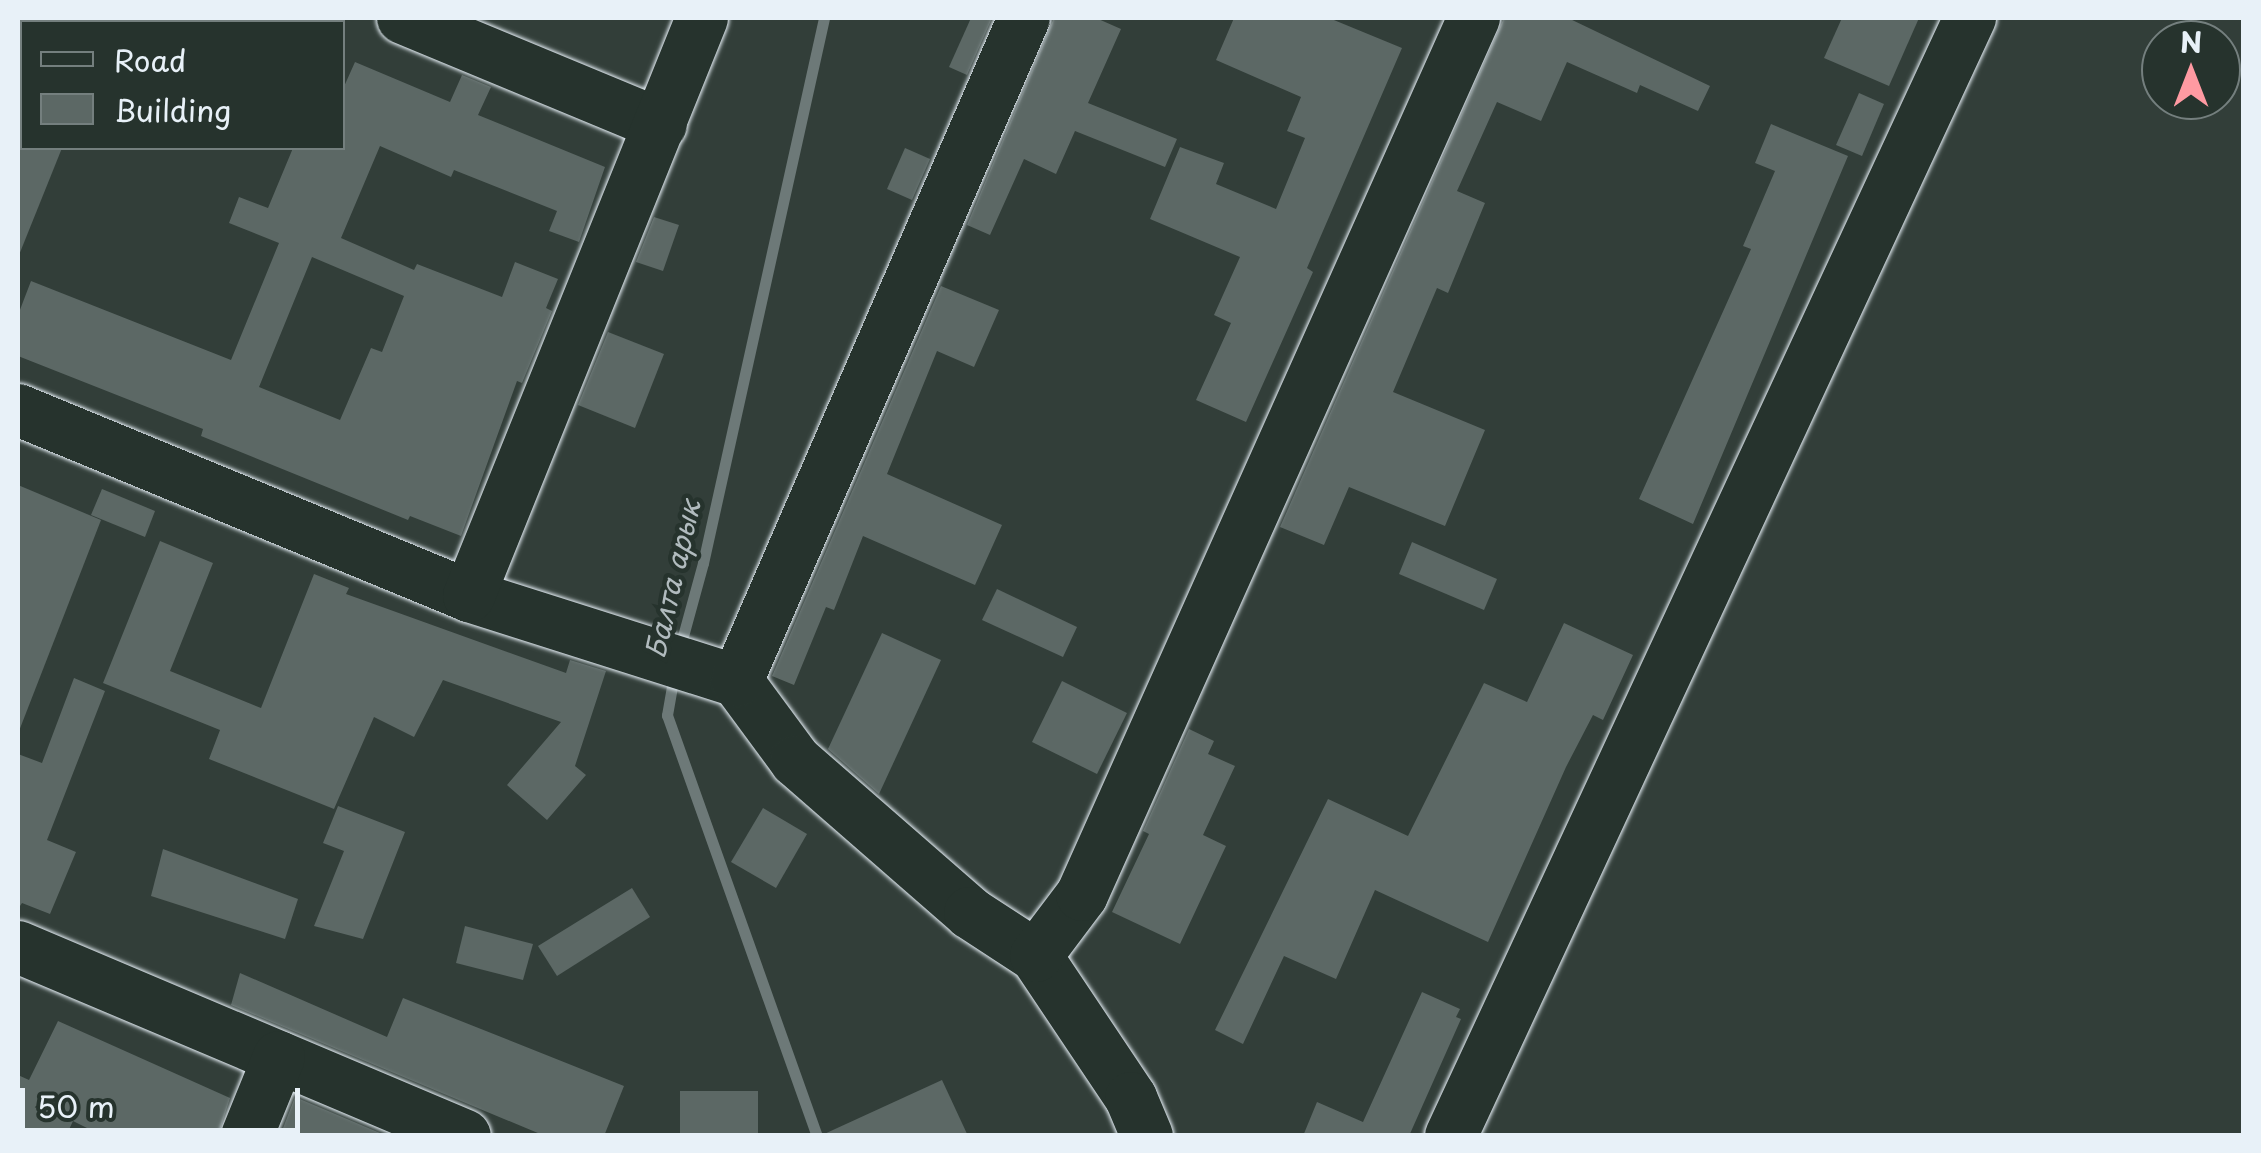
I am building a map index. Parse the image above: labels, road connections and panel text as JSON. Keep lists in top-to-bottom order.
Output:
{
  "water": ["Балта арык"],
  "legend": ["Road", "Building"],
  "scale_bar": "50 m",
  "north": "top"
}
